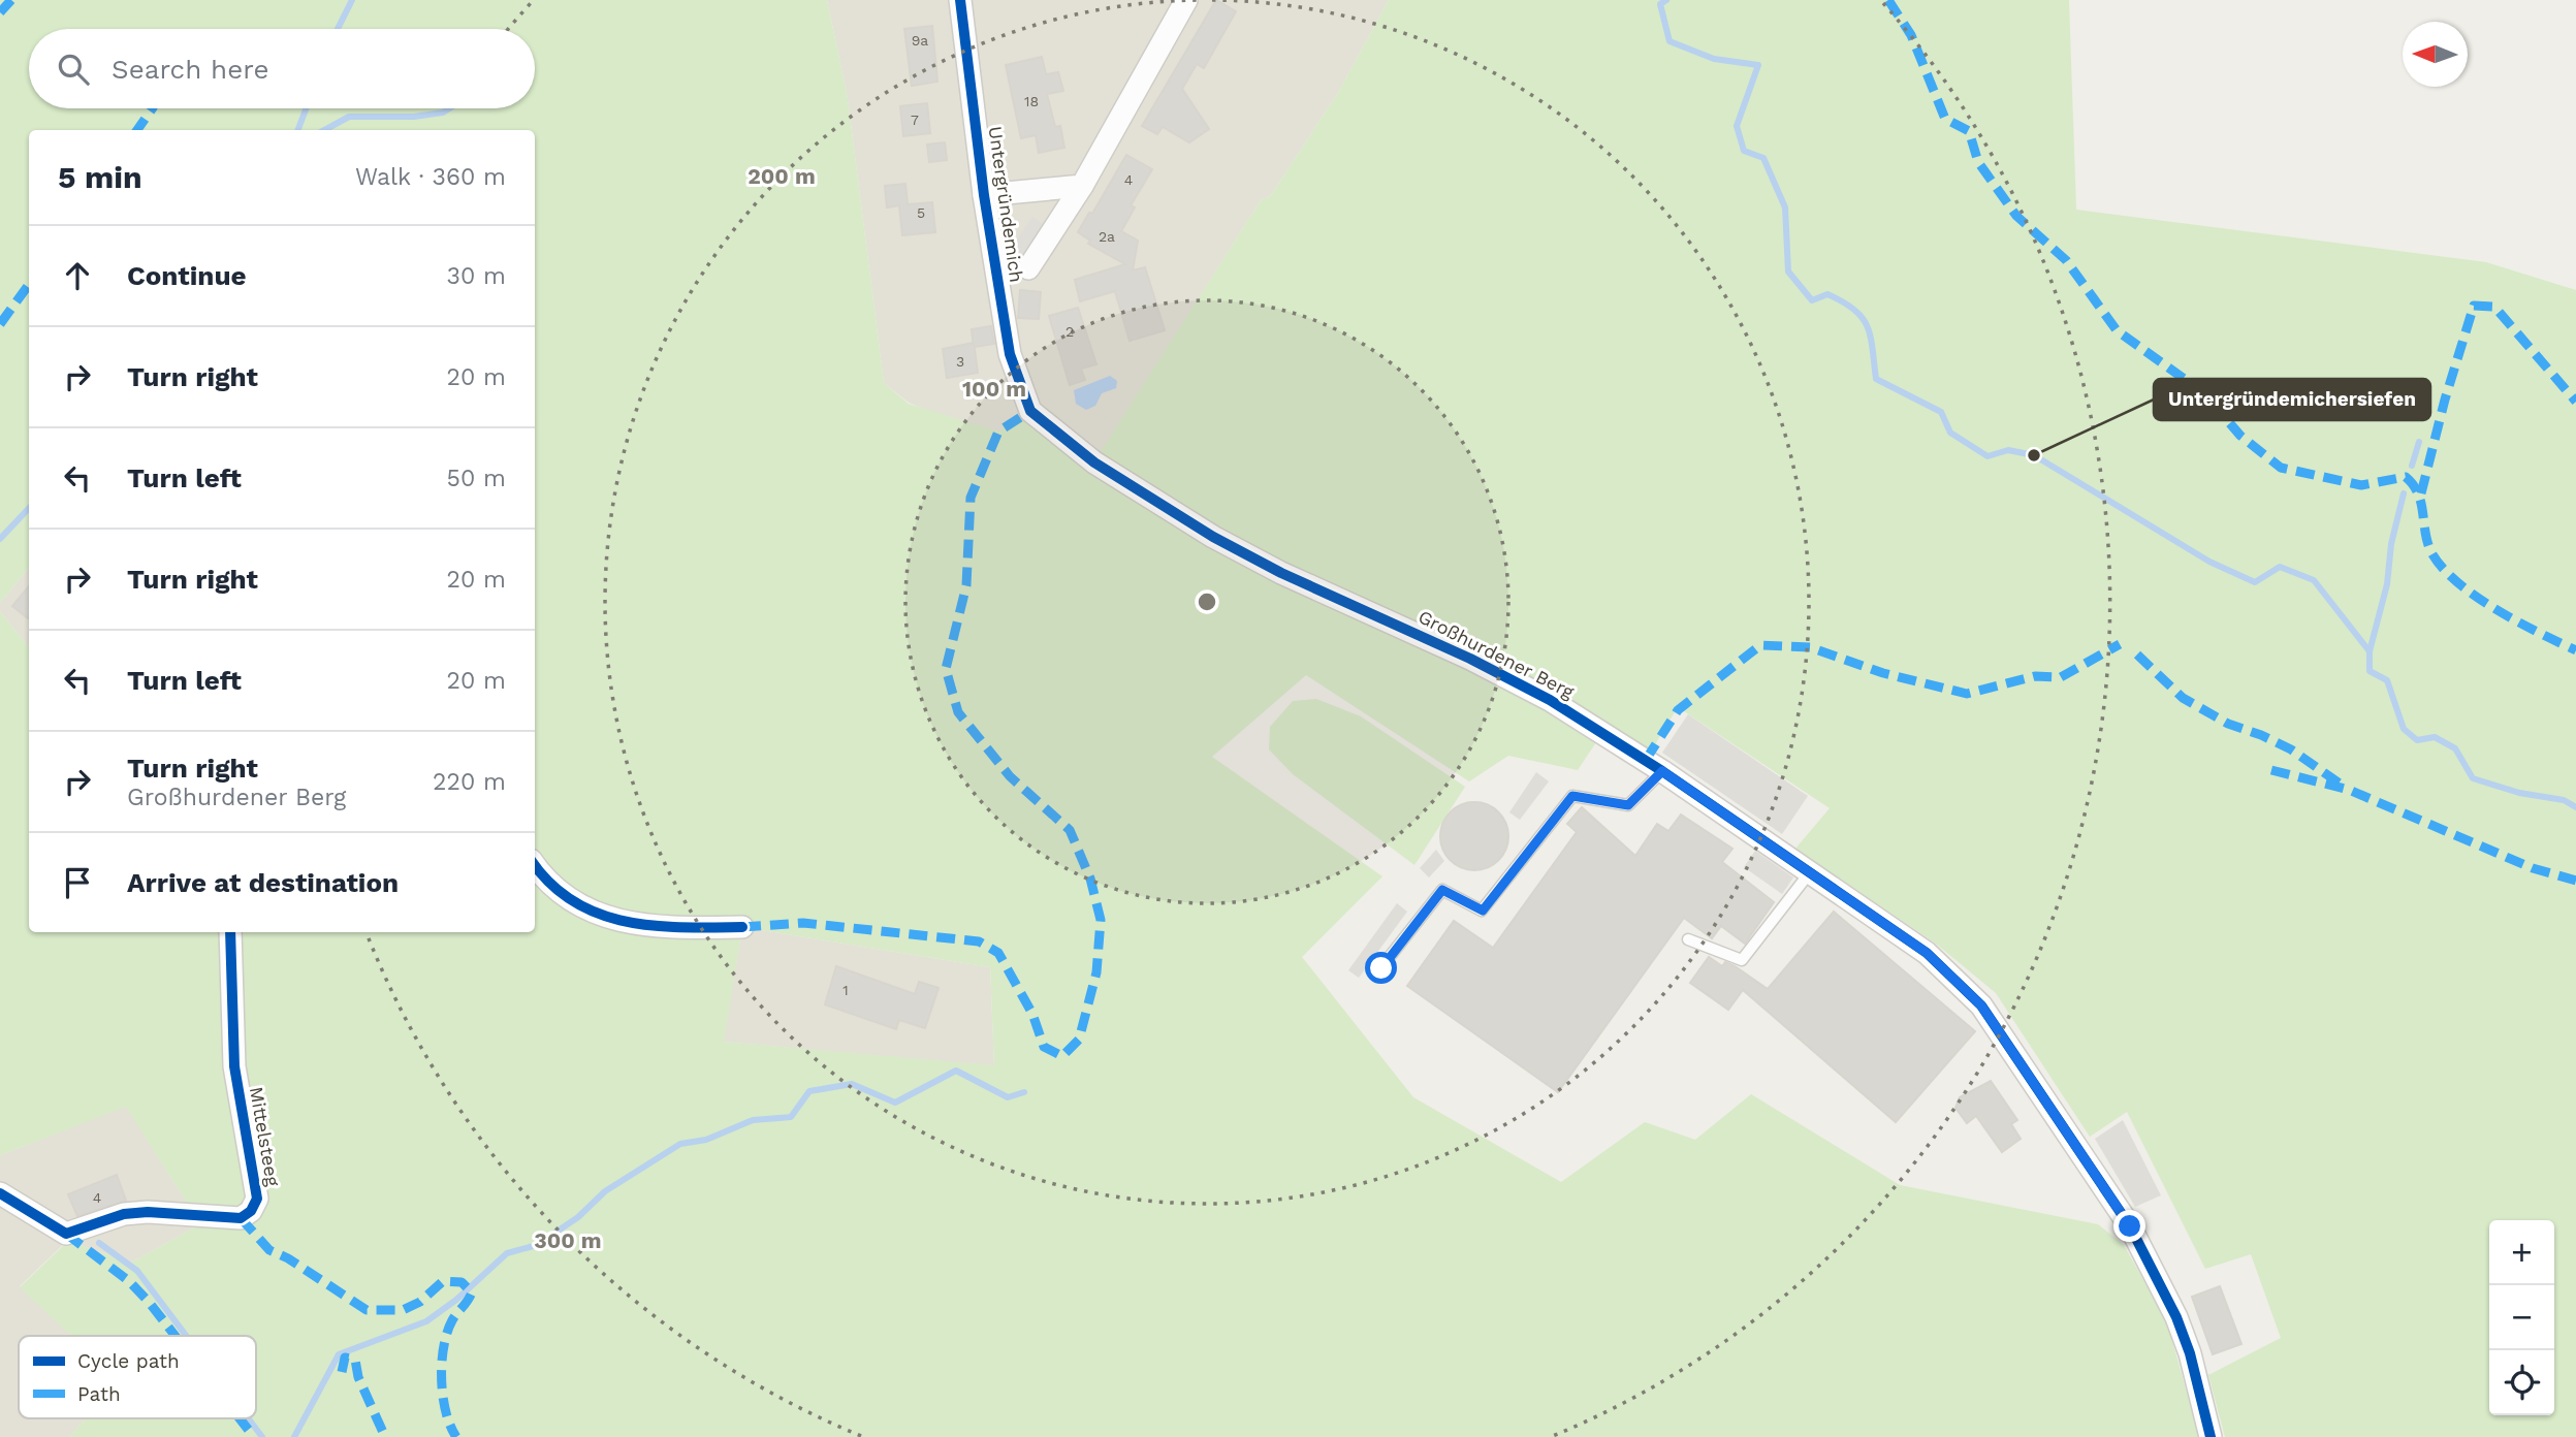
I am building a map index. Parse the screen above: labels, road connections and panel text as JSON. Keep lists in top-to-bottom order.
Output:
{
  "streets": {
    "street": ["Untergründemich", "Großhurdener Berg", "Mittelsteeg"]
  },
  "crossings": [
    ["Untergründemich", "Großhurdener Berg"]
  ],
  "places": ["Untergründemichersiefen"],
  "house_numbers": [
    "9a",
    "18",
    "7",
    "4",
    "5",
    "2a",
    "2",
    "3",
    "1",
    "4"
  ],
  "legend": ["Cycle path", "Path"],
  "north": "left",
  "page": {
    "search": "Search here",
    "heading": ["5 min", "Walk · 360 m"],
    "list": [
      ["Continue", "30 m"],
      ["Turn right", "20 m"],
      ["Turn left", "50 m"],
      ["Turn right", "20 m"],
      ["Turn left", "20 m"],
      ["Turn right", "Großhurdener Berg", "220 m"],
      "Arrive at destination"
    ],
    "map_buttons": ["+", "−"]
  },
  "rings": ["200 m", "100 m", "300 m"]
}
